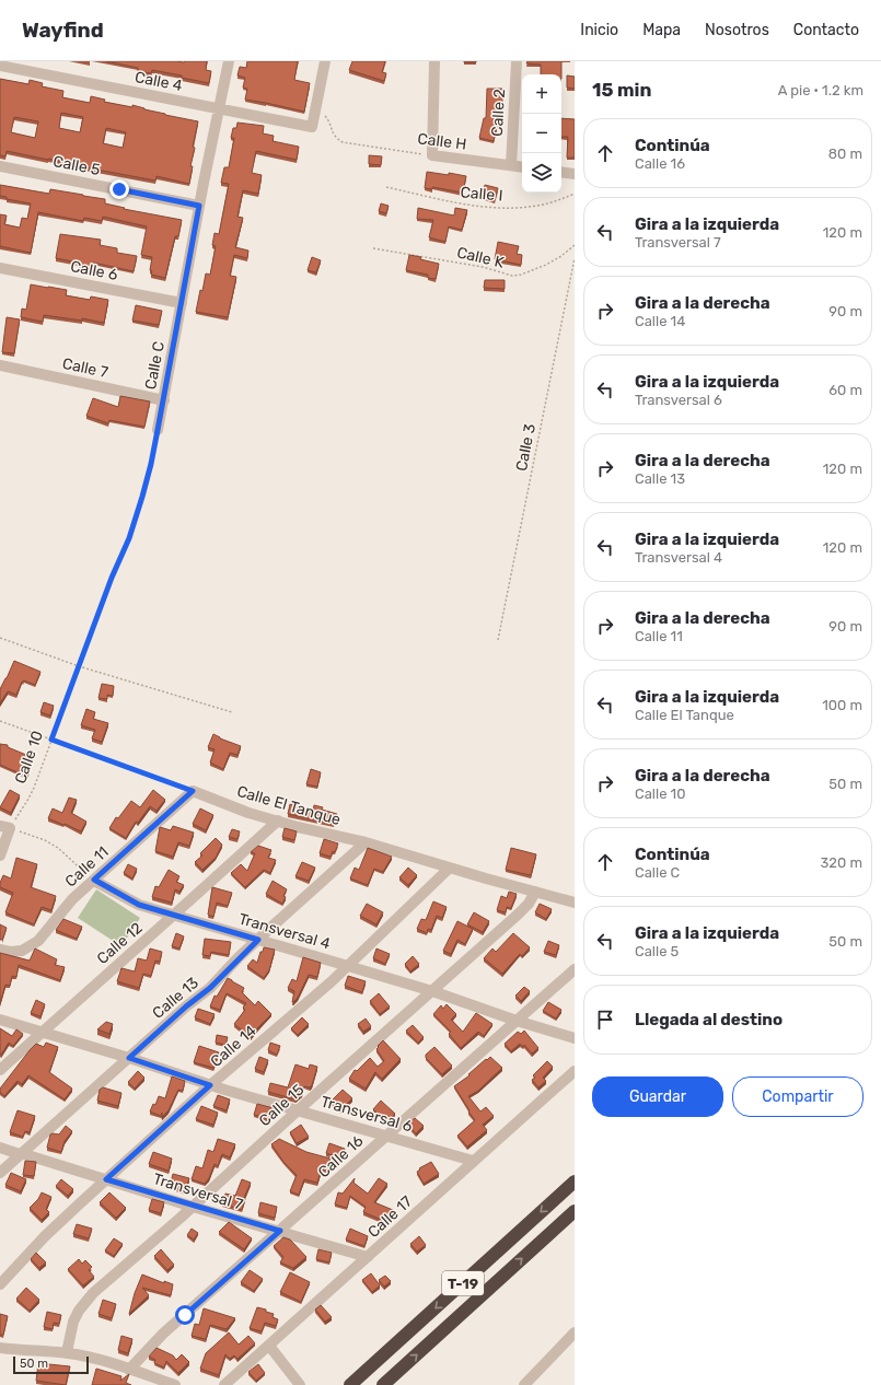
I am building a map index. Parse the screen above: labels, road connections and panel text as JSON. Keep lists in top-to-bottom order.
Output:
{
  "streets": {
    "highway": ["T-19"],
    "street": [
      "Calle 4",
      "Calle 2",
      "Calle H",
      "Calle 5",
      "Calle 6",
      "Calle C",
      "Calle 7",
      "Calle El Tanque",
      "Calle 11",
      "Transversal 4",
      "Calle 12",
      "Calle 13",
      "Calle 14",
      "Calle 15",
      "Transversal 6",
      "Calle 16",
      "Transversal 7",
      "Calle 17"
    ],
    "path": [
      "Calle I",
      "Calle K",
      "Calle 3",
      "Calle 10"
    ]
  },
  "crossings": [
    ["Calle 4", "Calle H"],
    ["Calle 4", "Calle C"],
    ["Calle 2", "Calle H"],
    ["Calle 5", "Calle C"],
    ["Calle 6", "Calle C"],
    ["Calle C", "Calle 7"],
    ["Calle El Tanque", "Calle 11"],
    ["Calle El Tanque", "Calle 12"],
    ["Calle El Tanque", "Calle 13"],
    ["Calle El Tanque", "Calle 14"],
    ["Calle El Tanque", "Calle 15"],
    ["Calle 11", "Transversal 4"],
    ["Transversal 4", "Calle 12"],
    ["Transversal 4", "Calle 13"],
    ["Transversal 4", "Calle 14"],
    ["Transversal 4", "Calle 15"],
    ["Transversal 4", "Calle 16"],
    ["Calle 12", "Transversal 6"],
    ["Calle 13", "Transversal 6"],
    ["Calle 13", "Transversal 7"],
    ["Calle 14", "Transversal 6"],
    ["Calle 14", "Transversal 7"],
    ["Calle 15", "Transversal 6"],
    ["Calle 15", "Transversal 7"],
    ["Transversal 6", "Calle 16"],
    ["Transversal 6", "Calle 17"],
    ["Calle 16", "Transversal 7"],
    ["Transversal 7", "Calle 17"]
  ],
  "scale_bar": "50 m",
  "page": {
    "header": "Wayfind",
    "nav": [
      "Inicio",
      "Mapa",
      "Nosotros",
      "Contacto"
    ],
    "heading": ["15 min", "A pie · 1.2 km"],
    "map_buttons": ["+", "−"],
    "list": [
      ["Continúa", "Calle 16", "80 m"],
      ["Gira a la izquierda", "Transversal 7", "120 m"],
      ["Gira a la derecha", "Calle 14", "90 m"],
      ["Gira a la izquierda", "Transversal 6", "60 m"],
      ["Gira a la derecha", "Calle 13", "120 m"],
      ["Gira a la izquierda", "Transversal 4", "120 m"],
      ["Gira a la derecha", "Calle 11", "90 m"],
      ["Gira a la izquierda", "Calle El Tanque", "100 m"],
      ["Gira a la derecha", "Calle 10", "50 m"],
      ["Continúa", "Calle C", "320 m"],
      ["Gira a la izquierda", "Calle 5", "50 m"],
      "Llegada al destino"
    ],
    "buttons": ["Guardar", "Compartir"],
    "scale": "50 m"
  }
}
